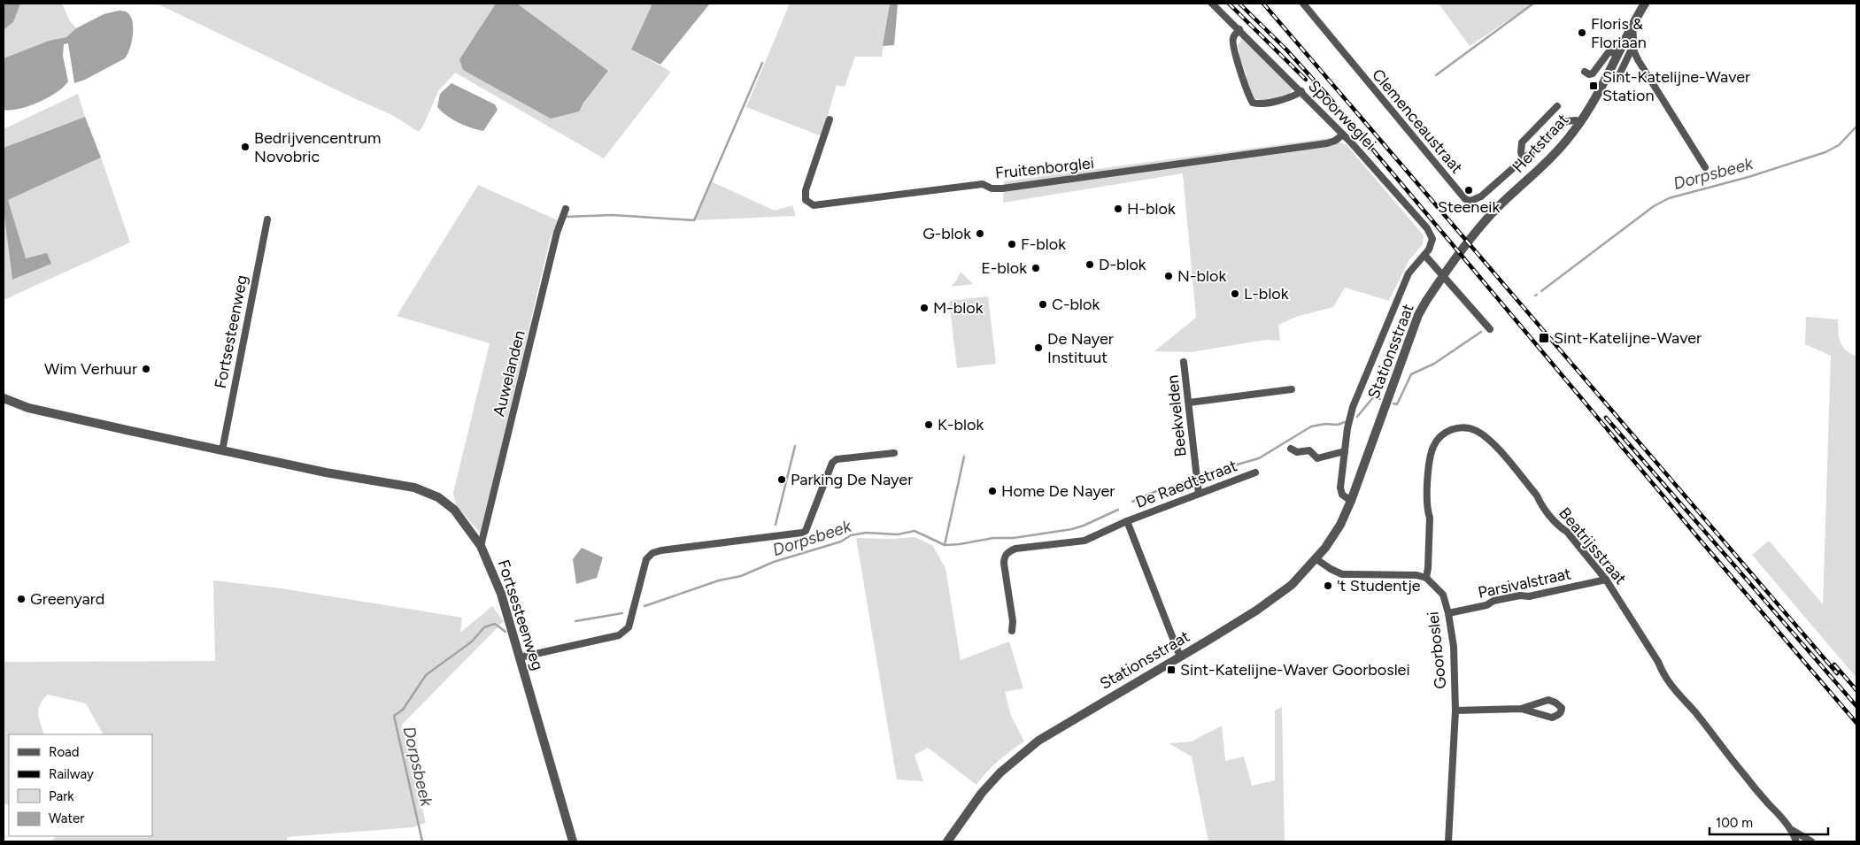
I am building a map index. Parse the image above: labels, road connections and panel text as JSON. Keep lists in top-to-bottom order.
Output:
{
  "streets": {
    "street": [
      "Spoorweglei",
      "Clemenceaustraat",
      "Hertstraat",
      "Fruitenborglei",
      "Fortsesteenweg",
      "Stationsstraat",
      "Auwelanden",
      "Beekvelden",
      "De Raedtstraat",
      "Beatrijsstraat",
      "Parsivalstraat",
      "Goorboslei"
    ]
  },
  "crossings": [
    ["Spoorweglei", "Fruitenborglei"],
    ["Spoorweglei", "Stationsstraat"],
    ["Clemenceaustraat", "Hertstraat"],
    ["Hertstraat", "Stationsstraat"],
    ["Fortsesteenweg", "Auwelanden"],
    ["Beekvelden", "De Raedtstraat"],
    ["Beatrijsstraat", "Parsivalstraat"],
    ["Beatrijsstraat", "Goorboslei"],
    ["Parsivalstraat", "Goorboslei"]
  ],
  "water": ["Dorpsbeek"],
  "places": {
    "other": [
      "Floris & Floriaan",
      "Bedrijvencentrum Novobric",
      "Steeneik",
      "H-blok",
      "G-blok",
      "F-blok",
      "D-blok",
      "E-blok",
      "N-blok",
      "L-blok",
      "C-blok",
      "M-blok",
      "De Nayer Instituut",
      "Wim Verhuur",
      "K-blok",
      "Parking De Nayer",
      "Home De Nayer",
      "'t Studentje",
      "Greenyard"
    ],
    "transit": ["Sint-Katelijne-Waver Station", "Sint-Katelijne-Waver", "Sint-Katelijne-Waver Goorboslei"]
  },
  "legend": [
    "Road",
    "Railway",
    "Park",
    "Water"
  ],
  "scale_bar": "100 m"
}
